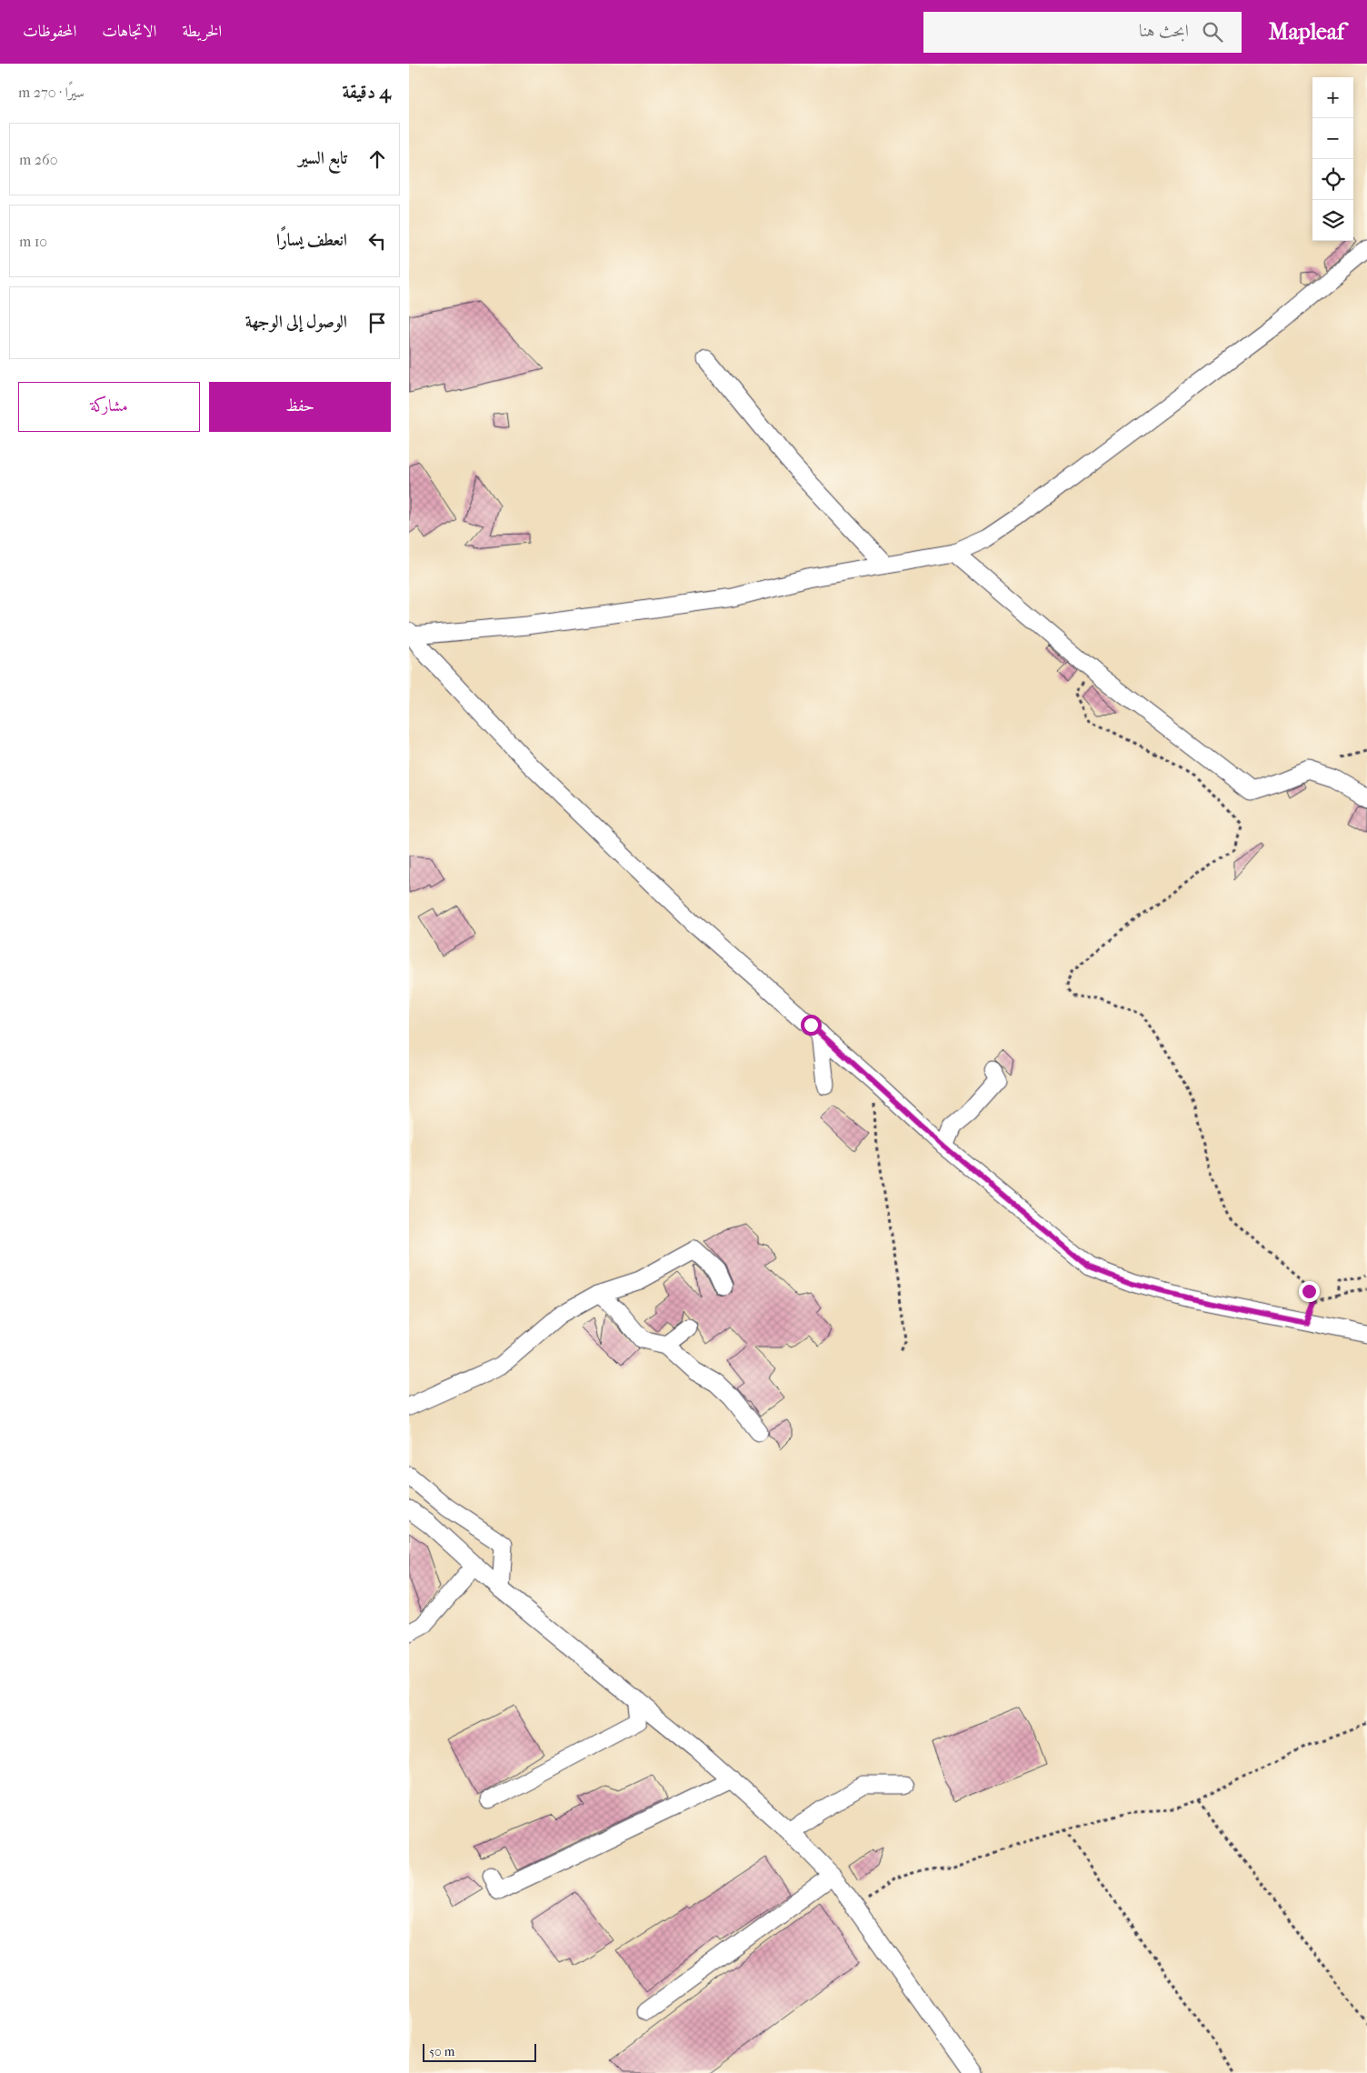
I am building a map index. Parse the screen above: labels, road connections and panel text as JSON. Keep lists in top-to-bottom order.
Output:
{
  "scale_bar": "50 m",
  "page": {
    "header": "Mapleaf",
    "search": "ابحث هنا",
    "nav": ["الخريطة", "الاتجاهات", "المحفوظات"],
    "heading": ["4 دقيقة", "سيرًا · 270 m"],
    "map_buttons": ["+", "−"],
    "list": [
      ["تابع السير", "260 m"],
      ["انعطف يسارًا", "10 m"],
      "الوصول إلى الوجهة"
    ],
    "buttons": ["حفظ", "مشاركة"],
    "scale": "50 m"
  }
}
